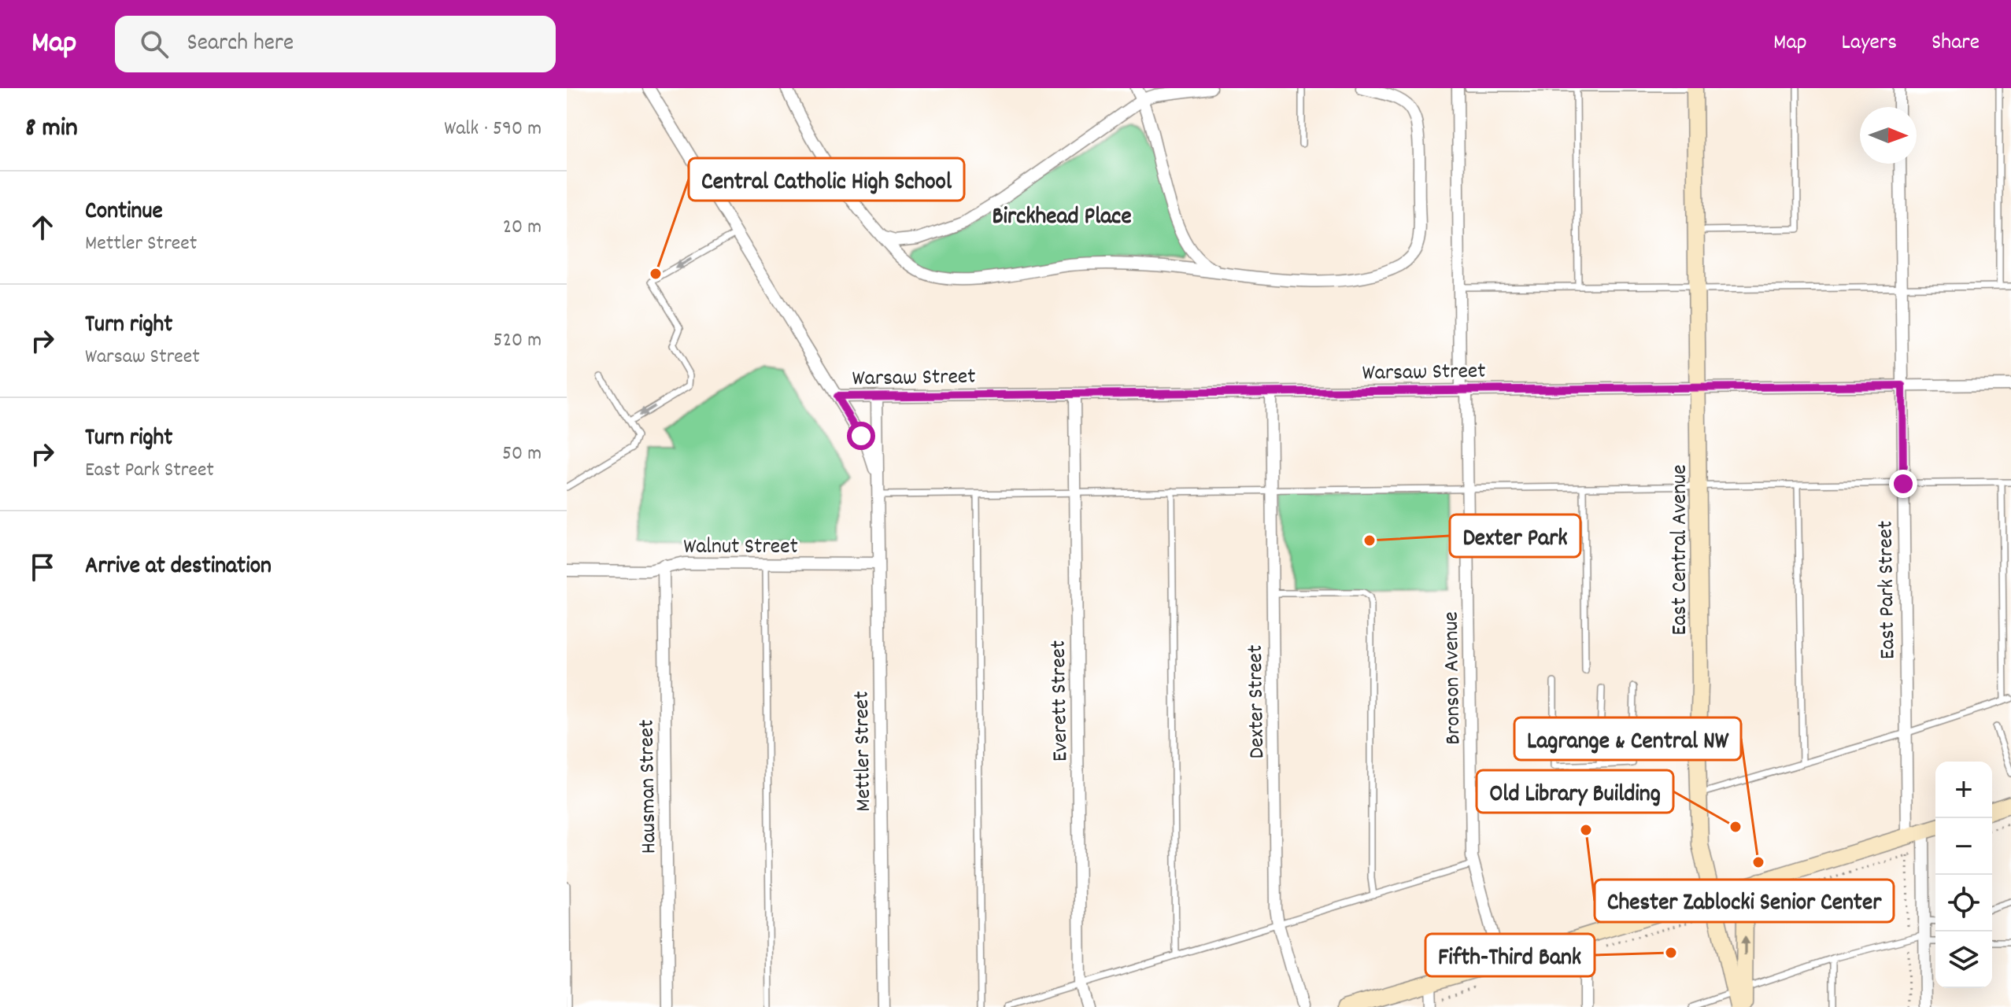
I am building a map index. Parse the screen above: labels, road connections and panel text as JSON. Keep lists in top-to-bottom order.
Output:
{
  "streets": {
    "street": [
      "Warsaw Street",
      "Walnut Street",
      "East Central Avenue",
      "East Park Street",
      "Bronson Avenue",
      "Everett Street",
      "Dexter Street",
      "Mettler Street",
      "Hausman Street"
    ]
  },
  "crossings": [
    ["Warsaw Street", "East Central Avenue"],
    ["Warsaw Street", "East Park Street"],
    ["Warsaw Street", "Bronson Avenue"],
    ["Warsaw Street", "Everett Street"],
    ["Warsaw Street", "Dexter Street"],
    ["Warsaw Street", "Mettler Street"],
    ["Walnut Street", "Mettler Street"],
    ["Walnut Street", "Hausman Street"]
  ],
  "districts": ["Birckhead Place"],
  "places": [
    "Central Catholic High School",
    "Dexter Park",
    "Old Library Building",
    "Chester Zablocki Senior Center",
    "Lagrange & Central NW",
    "Fifth-Third Bank"
  ],
  "north": "right",
  "page": {
    "header": "Map",
    "search": "Search here",
    "nav": ["Map", "Layers", "Share"],
    "heading": ["8 min", "Walk · 590 m"],
    "list": [
      ["Continue", "Mettler Street", "20 m"],
      ["Turn right", "Warsaw Street", "520 m"],
      ["Turn right", "East Park Street", "50 m"],
      "Arrive at destination"
    ],
    "map_buttons": ["+", "−"]
  }
}
